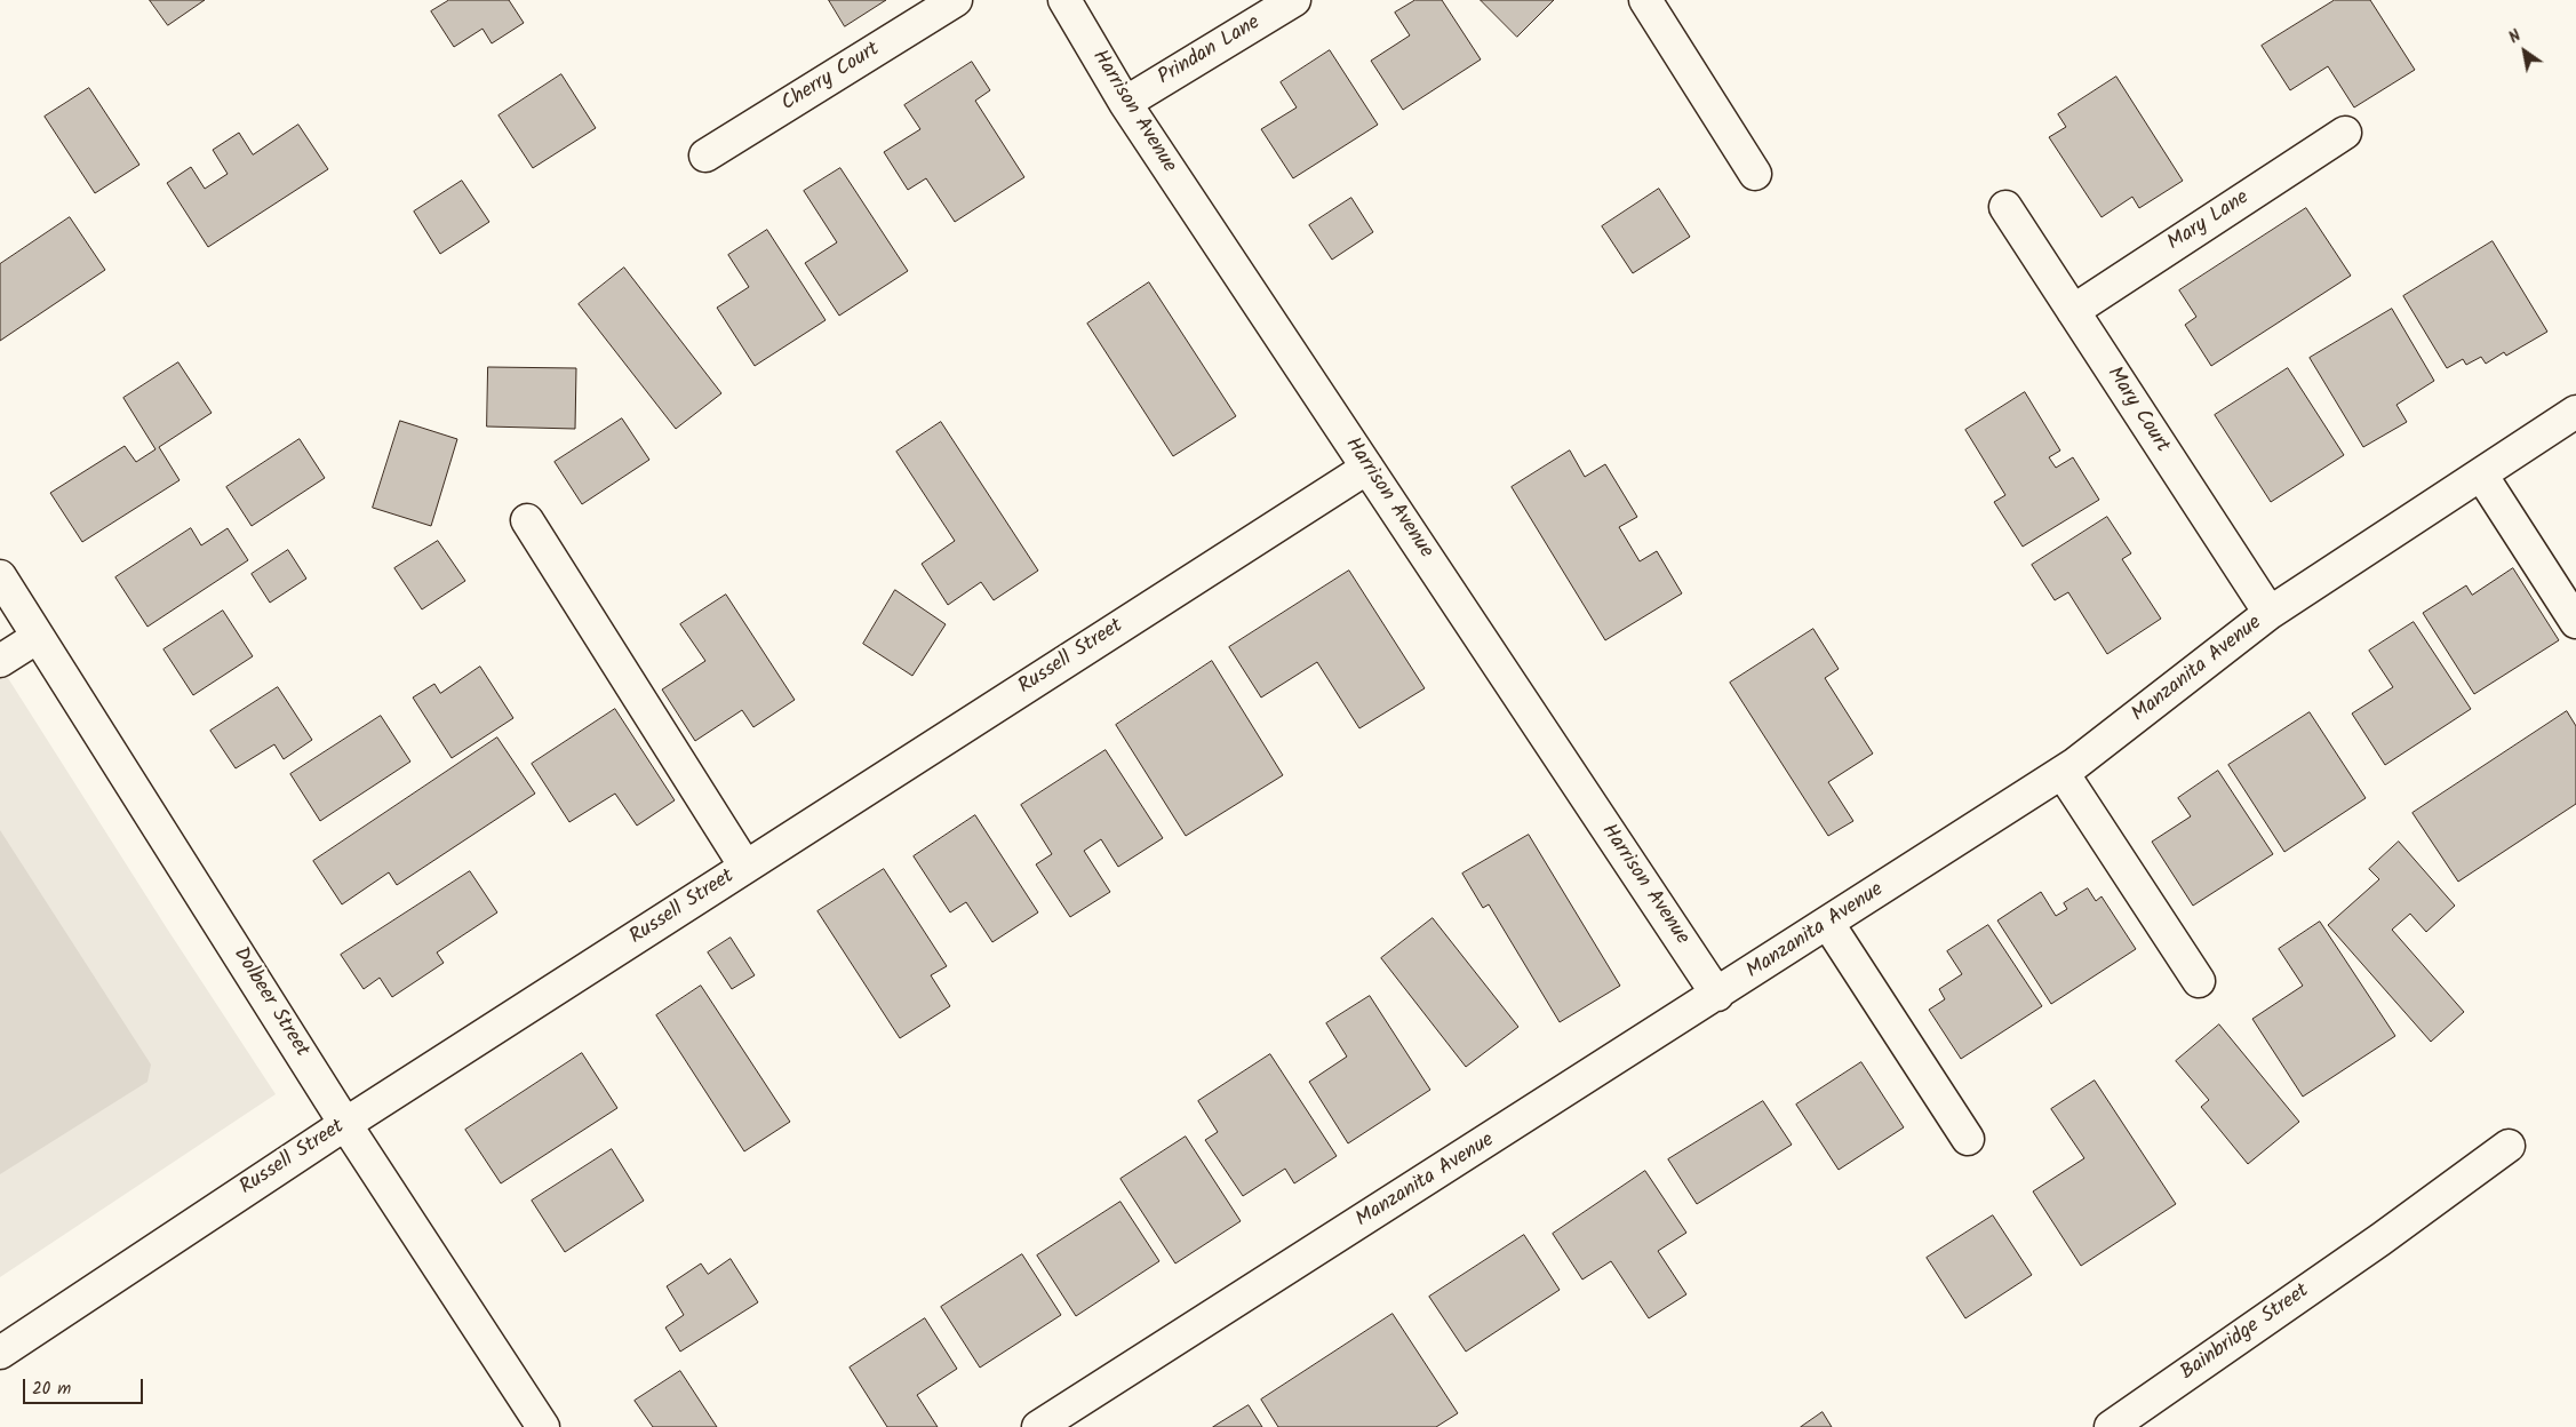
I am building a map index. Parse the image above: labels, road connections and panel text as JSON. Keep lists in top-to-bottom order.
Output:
{
  "streets": {
    "street": [
      "Prindan Lane",
      "Cherry Court",
      "Harrison Avenue",
      "Mary Lane",
      "Mary Court",
      "Russell Street",
      "Manzanita Avenue",
      "Dolbeer Street",
      "Bainbridge Street"
    ]
  },
  "crossings": [
    ["Prindan Lane", "Harrison Avenue"],
    ["Harrison Avenue", "Russell Street"],
    ["Harrison Avenue", "Manzanita Avenue"],
    ["Mary Lane", "Mary Court"],
    ["Mary Court", "Manzanita Avenue"],
    ["Russell Street", "Dolbeer Street"]
  ],
  "scale_bar": "20 m",
  "north": "top left"
}
